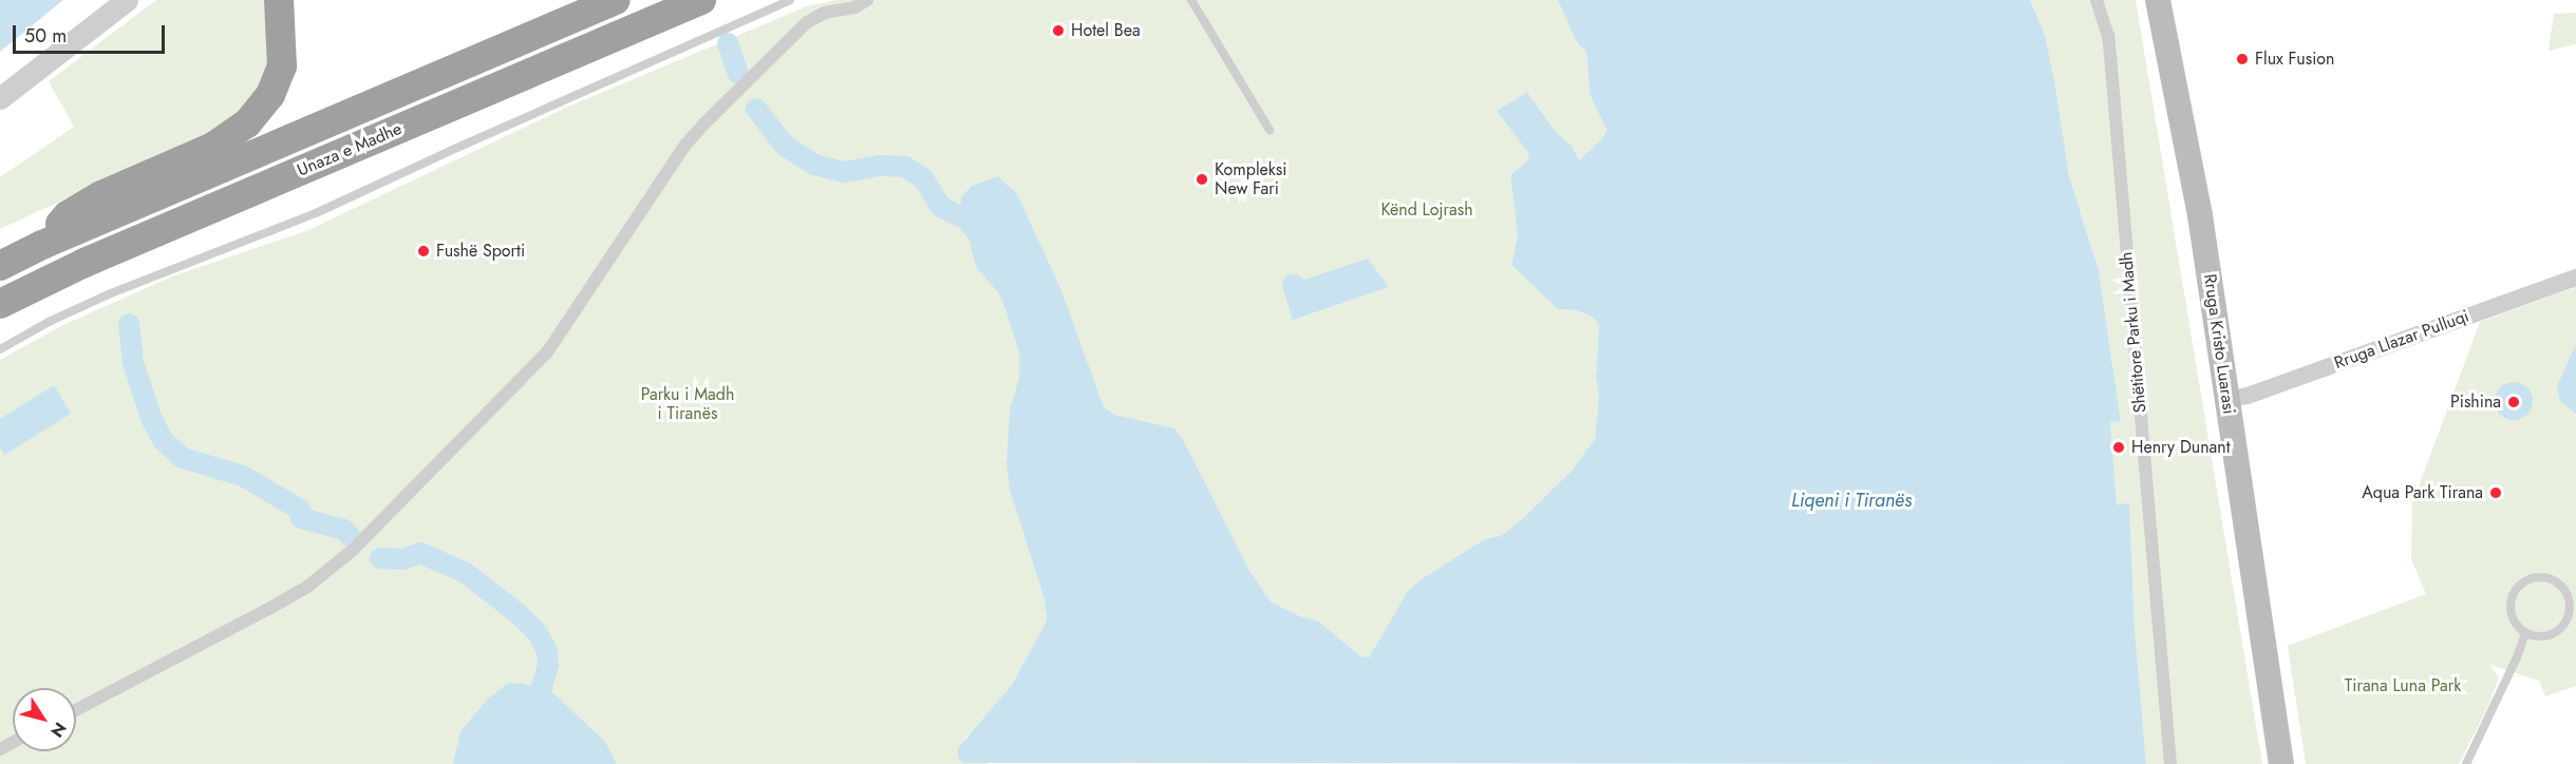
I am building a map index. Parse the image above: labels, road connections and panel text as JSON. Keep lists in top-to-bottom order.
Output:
{
  "streets": {
    "highway": ["Unaza e Madhe"],
    "main road": ["Rruga Kristo Luarasi"],
    "street": ["Shëtitore Parku i Madh", "Rruga Llazar Pulluqi"]
  },
  "crossings": [
    ["Rruga Llazar Pulluqi", "Rruga Kristo Luarasi"]
  ],
  "water": ["Liqeni i Tiranës"],
  "parks": ["Kënd Lojrash", "Parku i Madh i Tiranës", "Tirana Luna Park"],
  "places": [
    "Hotel Bea",
    "Flux Fusion",
    "Kompleksi New Fari",
    "Fushë Sporti",
    "Pishina",
    "Henry Dunant",
    "Aqua Park Tirana"
  ],
  "scale_bar": "50 m",
  "north": "bottom right"
}
